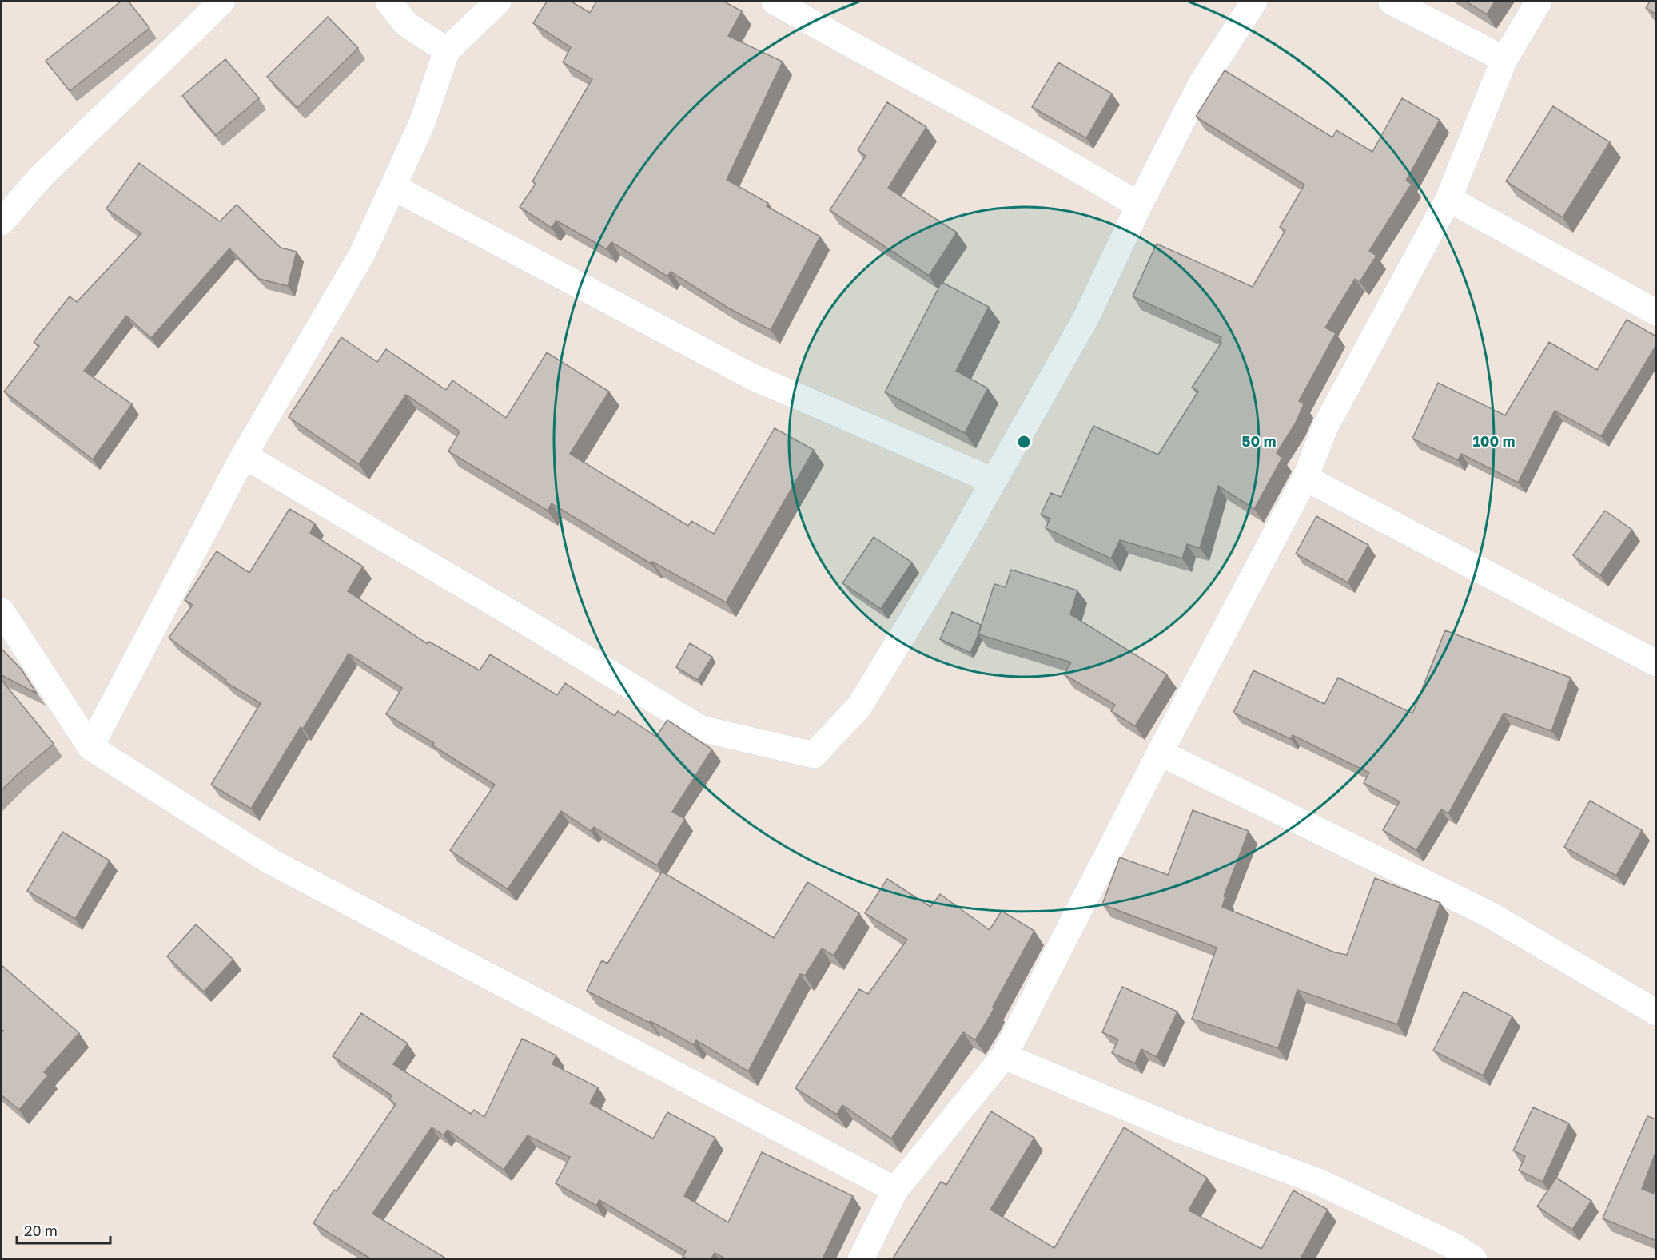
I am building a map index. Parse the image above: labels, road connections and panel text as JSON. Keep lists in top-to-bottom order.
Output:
{
  "scale_bar": "20 m",
  "rings": ["50 m", "100 m"]
}
